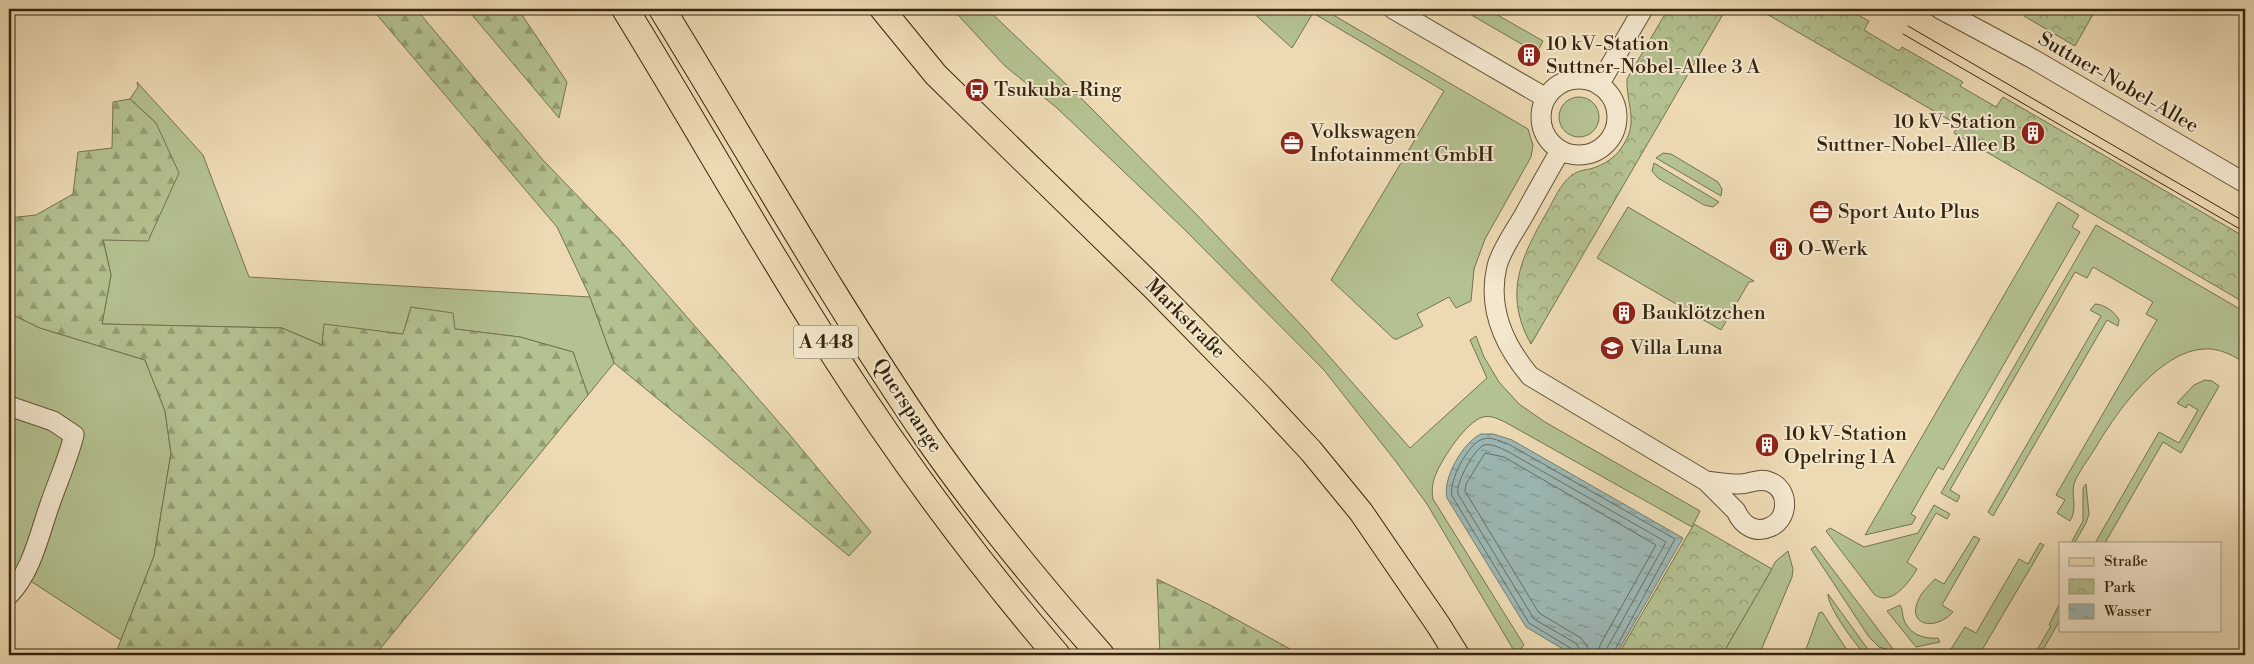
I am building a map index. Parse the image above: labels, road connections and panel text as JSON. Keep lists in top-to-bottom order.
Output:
{
  "streets": {
    "highway": ["A 448", "Querspange"],
    "main road": ["Markstraße"],
    "street": ["Suttner-Nobel-Allee"]
  },
  "places": {
    "building": [
      "10 kV-Station Suttner-Nobel-Allee 3 A",
      "10 kV-Station Suttner-Nobel-Allee B",
      "O-Werk",
      "Bauklötzchen",
      "10 kV-Station Opelring 1 A"
    ],
    "bus stop": ["Tsukuba-Ring"],
    "office": ["Volkswagen Infotainment GmbH", "Sport Auto Plus"],
    "school or university": ["Villa Luna"]
  },
  "legend": ["Straße", "Park", "Wasser"]
}
